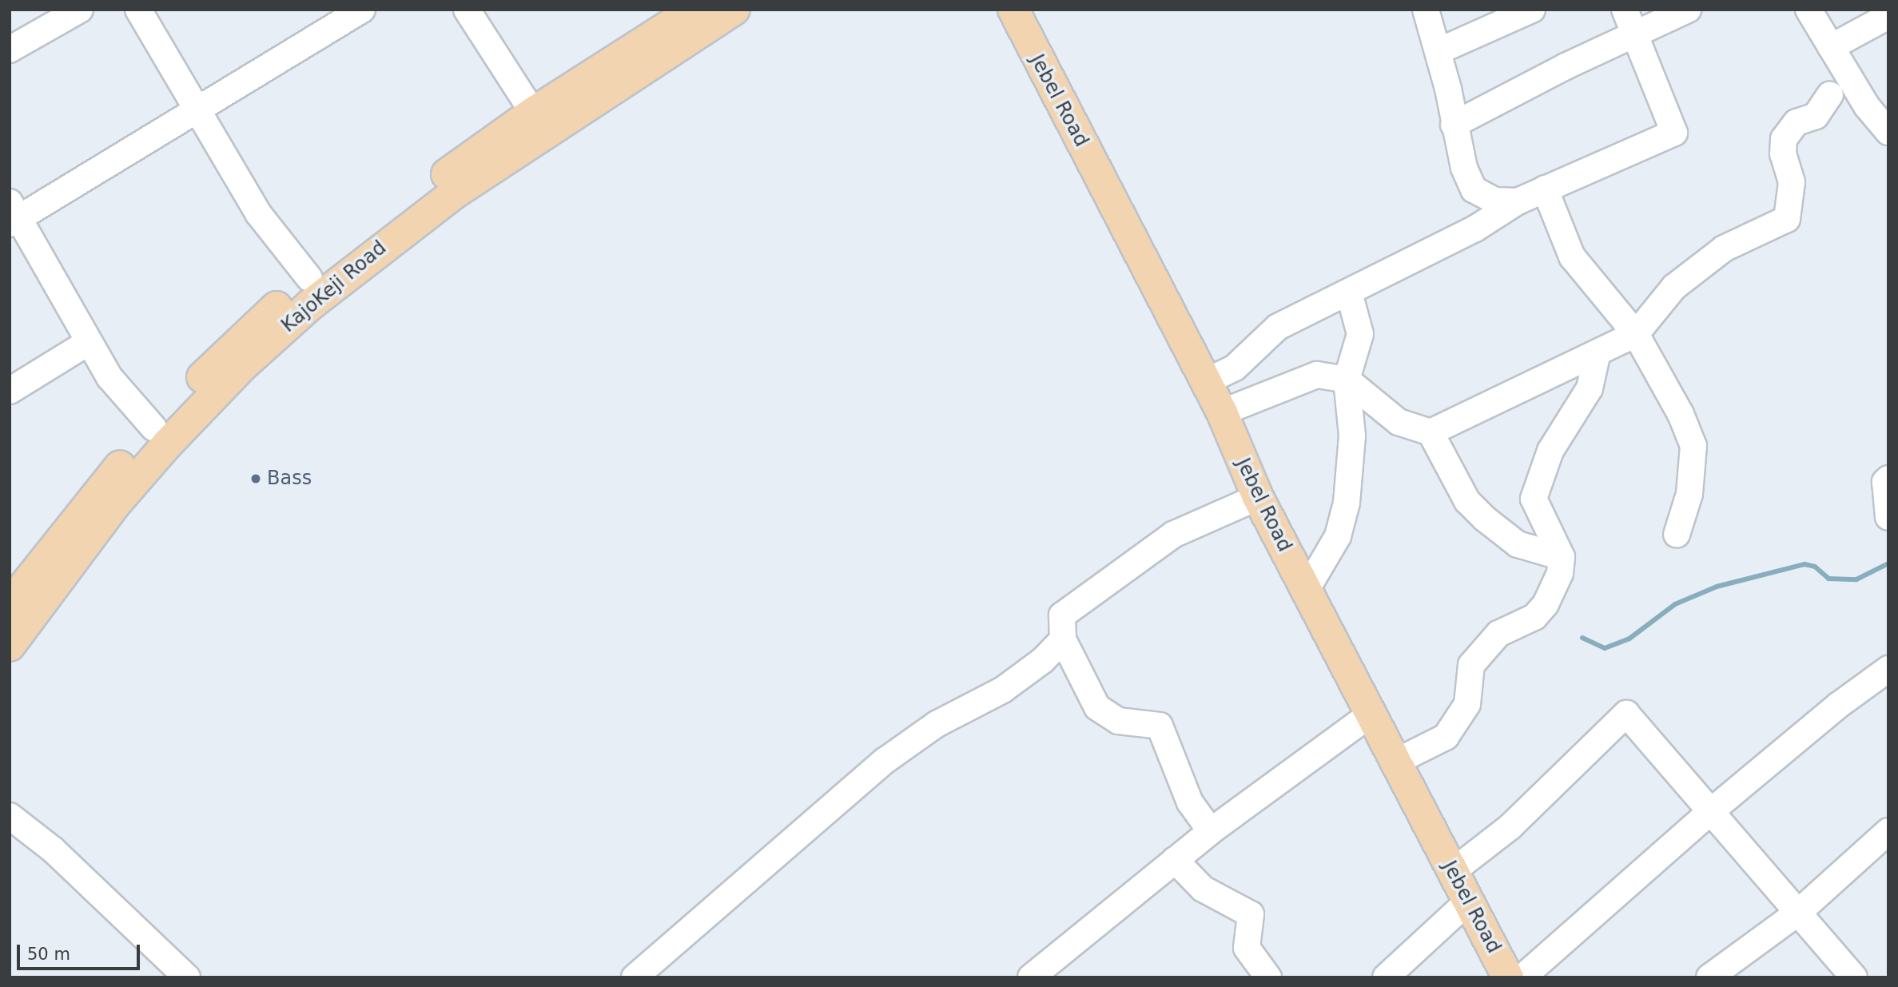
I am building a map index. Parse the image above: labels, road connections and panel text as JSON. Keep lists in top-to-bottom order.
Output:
{
  "streets": {
    "main road": ["Jebel Road", "KajoKeji Road"]
  },
  "places": ["Bass"],
  "scale_bar": "50 m"
}
